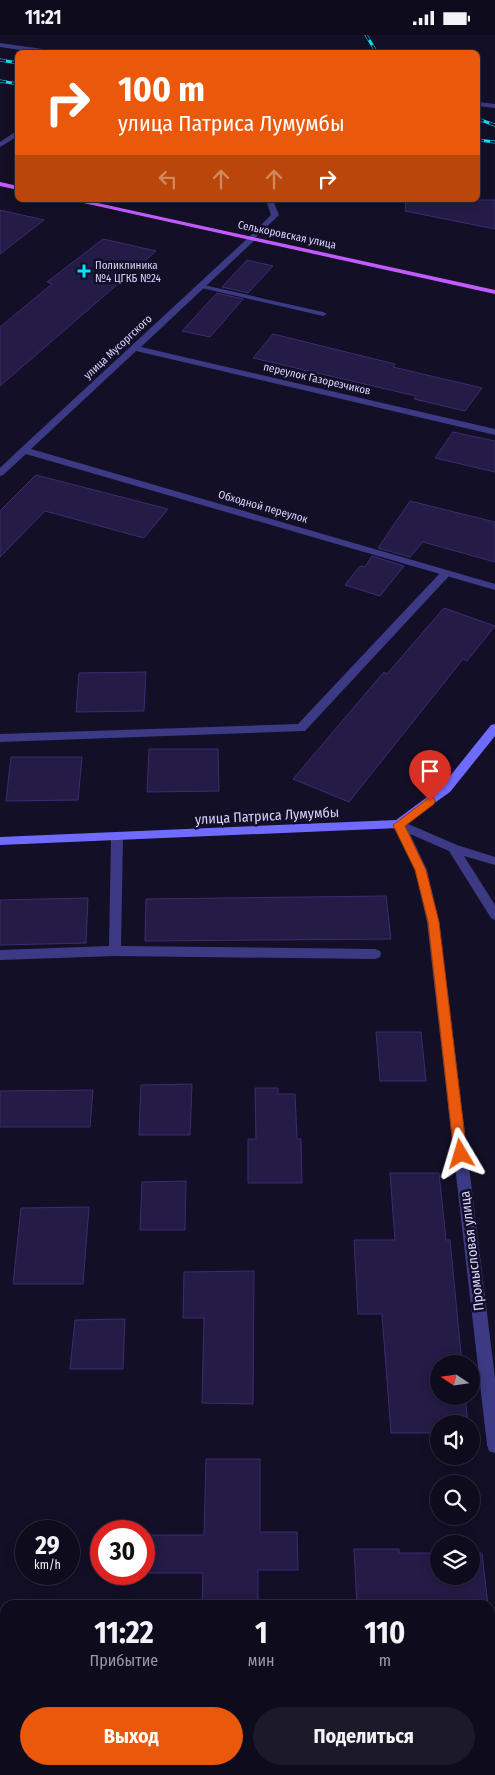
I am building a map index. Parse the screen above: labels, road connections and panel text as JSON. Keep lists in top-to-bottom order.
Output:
{
  "streets": {
    "main road": ["Селькоровская улица"],
    "street": [
      "улица Мусоргского",
      "переулок Газорезчиков",
      "Обходной переулок",
      "улица Патриса Лумумбы",
      "Промысловая улица"
    ]
  },
  "crossings": [
    ["Селькоровская улица", "улица Мусоргского"],
    ["улица Мусоргского", "переулок Газорезчиков"],
    ["улица Мусоргского", "Обходной переулок"],
    ["улица Патриса Лумумбы", "Промысловая улица"]
  ],
  "places": {
    "health": ["Поликлиника №4 ЦГКБ №24"]
  },
  "north": "left",
  "page": {
    "status": "11:21",
    "turn": ["100 m", "улица Патриса Лумумбы"],
    "speed": "29 km/h",
    "limit": "30",
    "eta": [
      "11:22",
      "Прибытие",
      "1",
      "мин",
      "110",
      "m"
    ],
    "buttons": ["Выход", "Поделиться"]
  }
}
